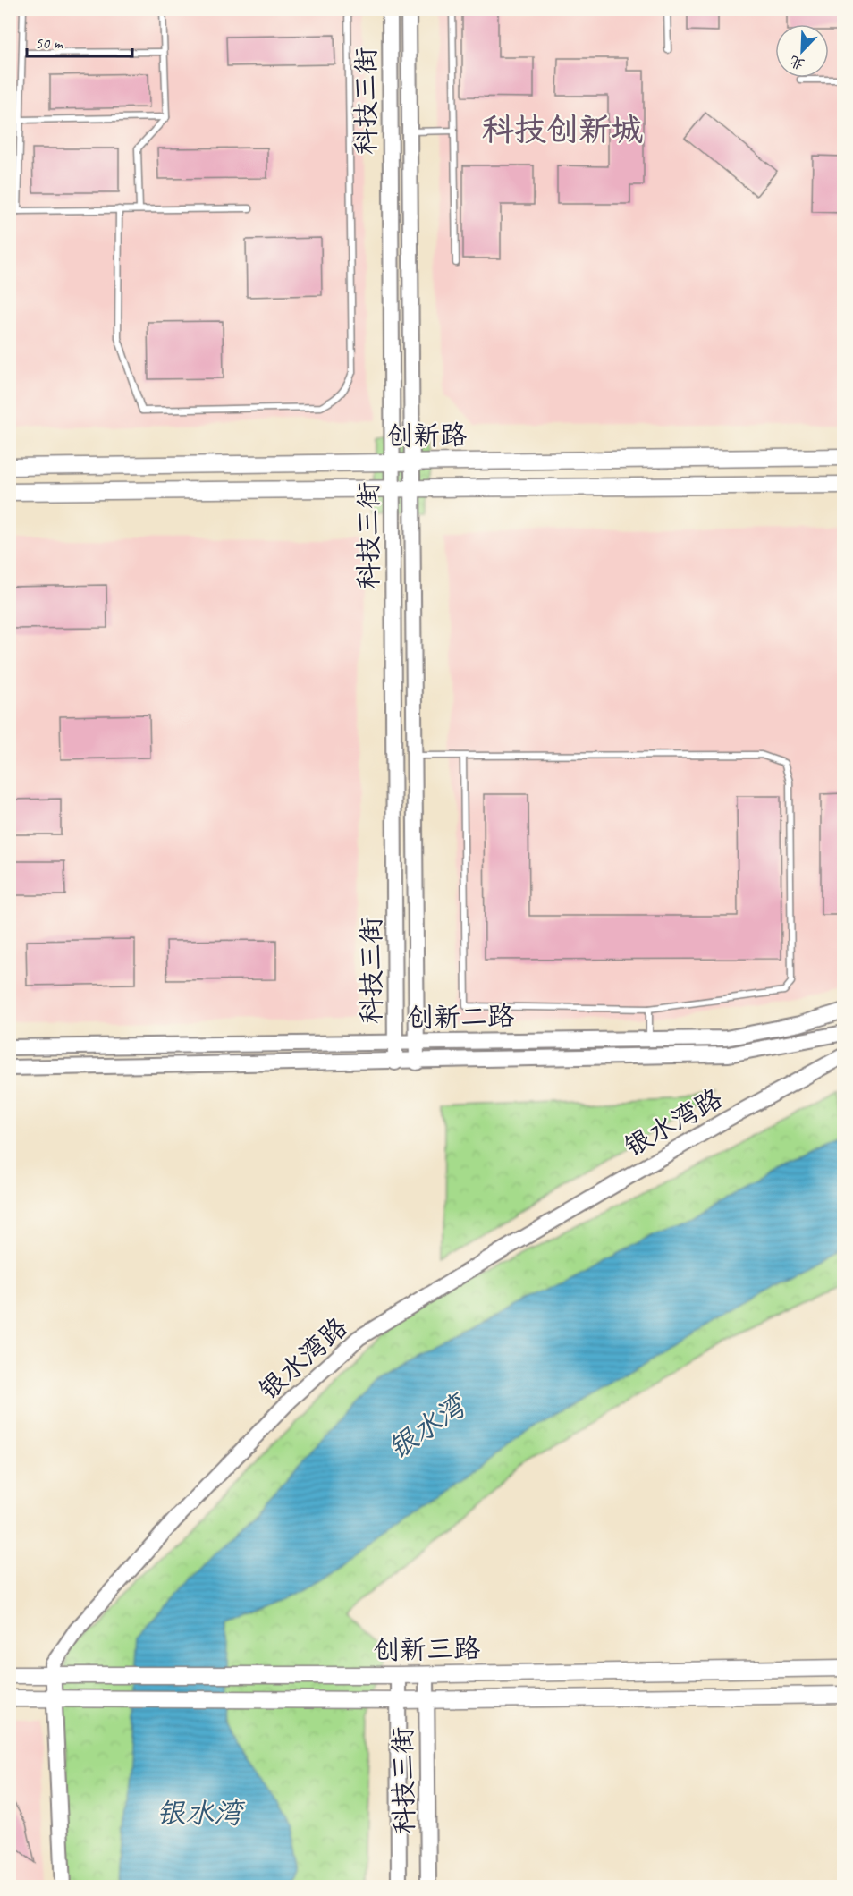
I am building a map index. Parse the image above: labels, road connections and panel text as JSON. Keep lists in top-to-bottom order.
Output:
{
  "streets": {
    "main road": ["创新路", "创新三路"],
    "street": ["科技三街", "创新二路", "银水湾路"]
  },
  "crossings": [
    ["科技三街", "创新路"],
    ["科技三街", "创新二路"],
    ["科技三街", "创新三路"],
    ["银水湾路", "创新三路"]
  ],
  "districts": ["科技创新城"],
  "water": ["银水湾"],
  "scale_bar": "50 m",
  "north": "bottom left"
}
